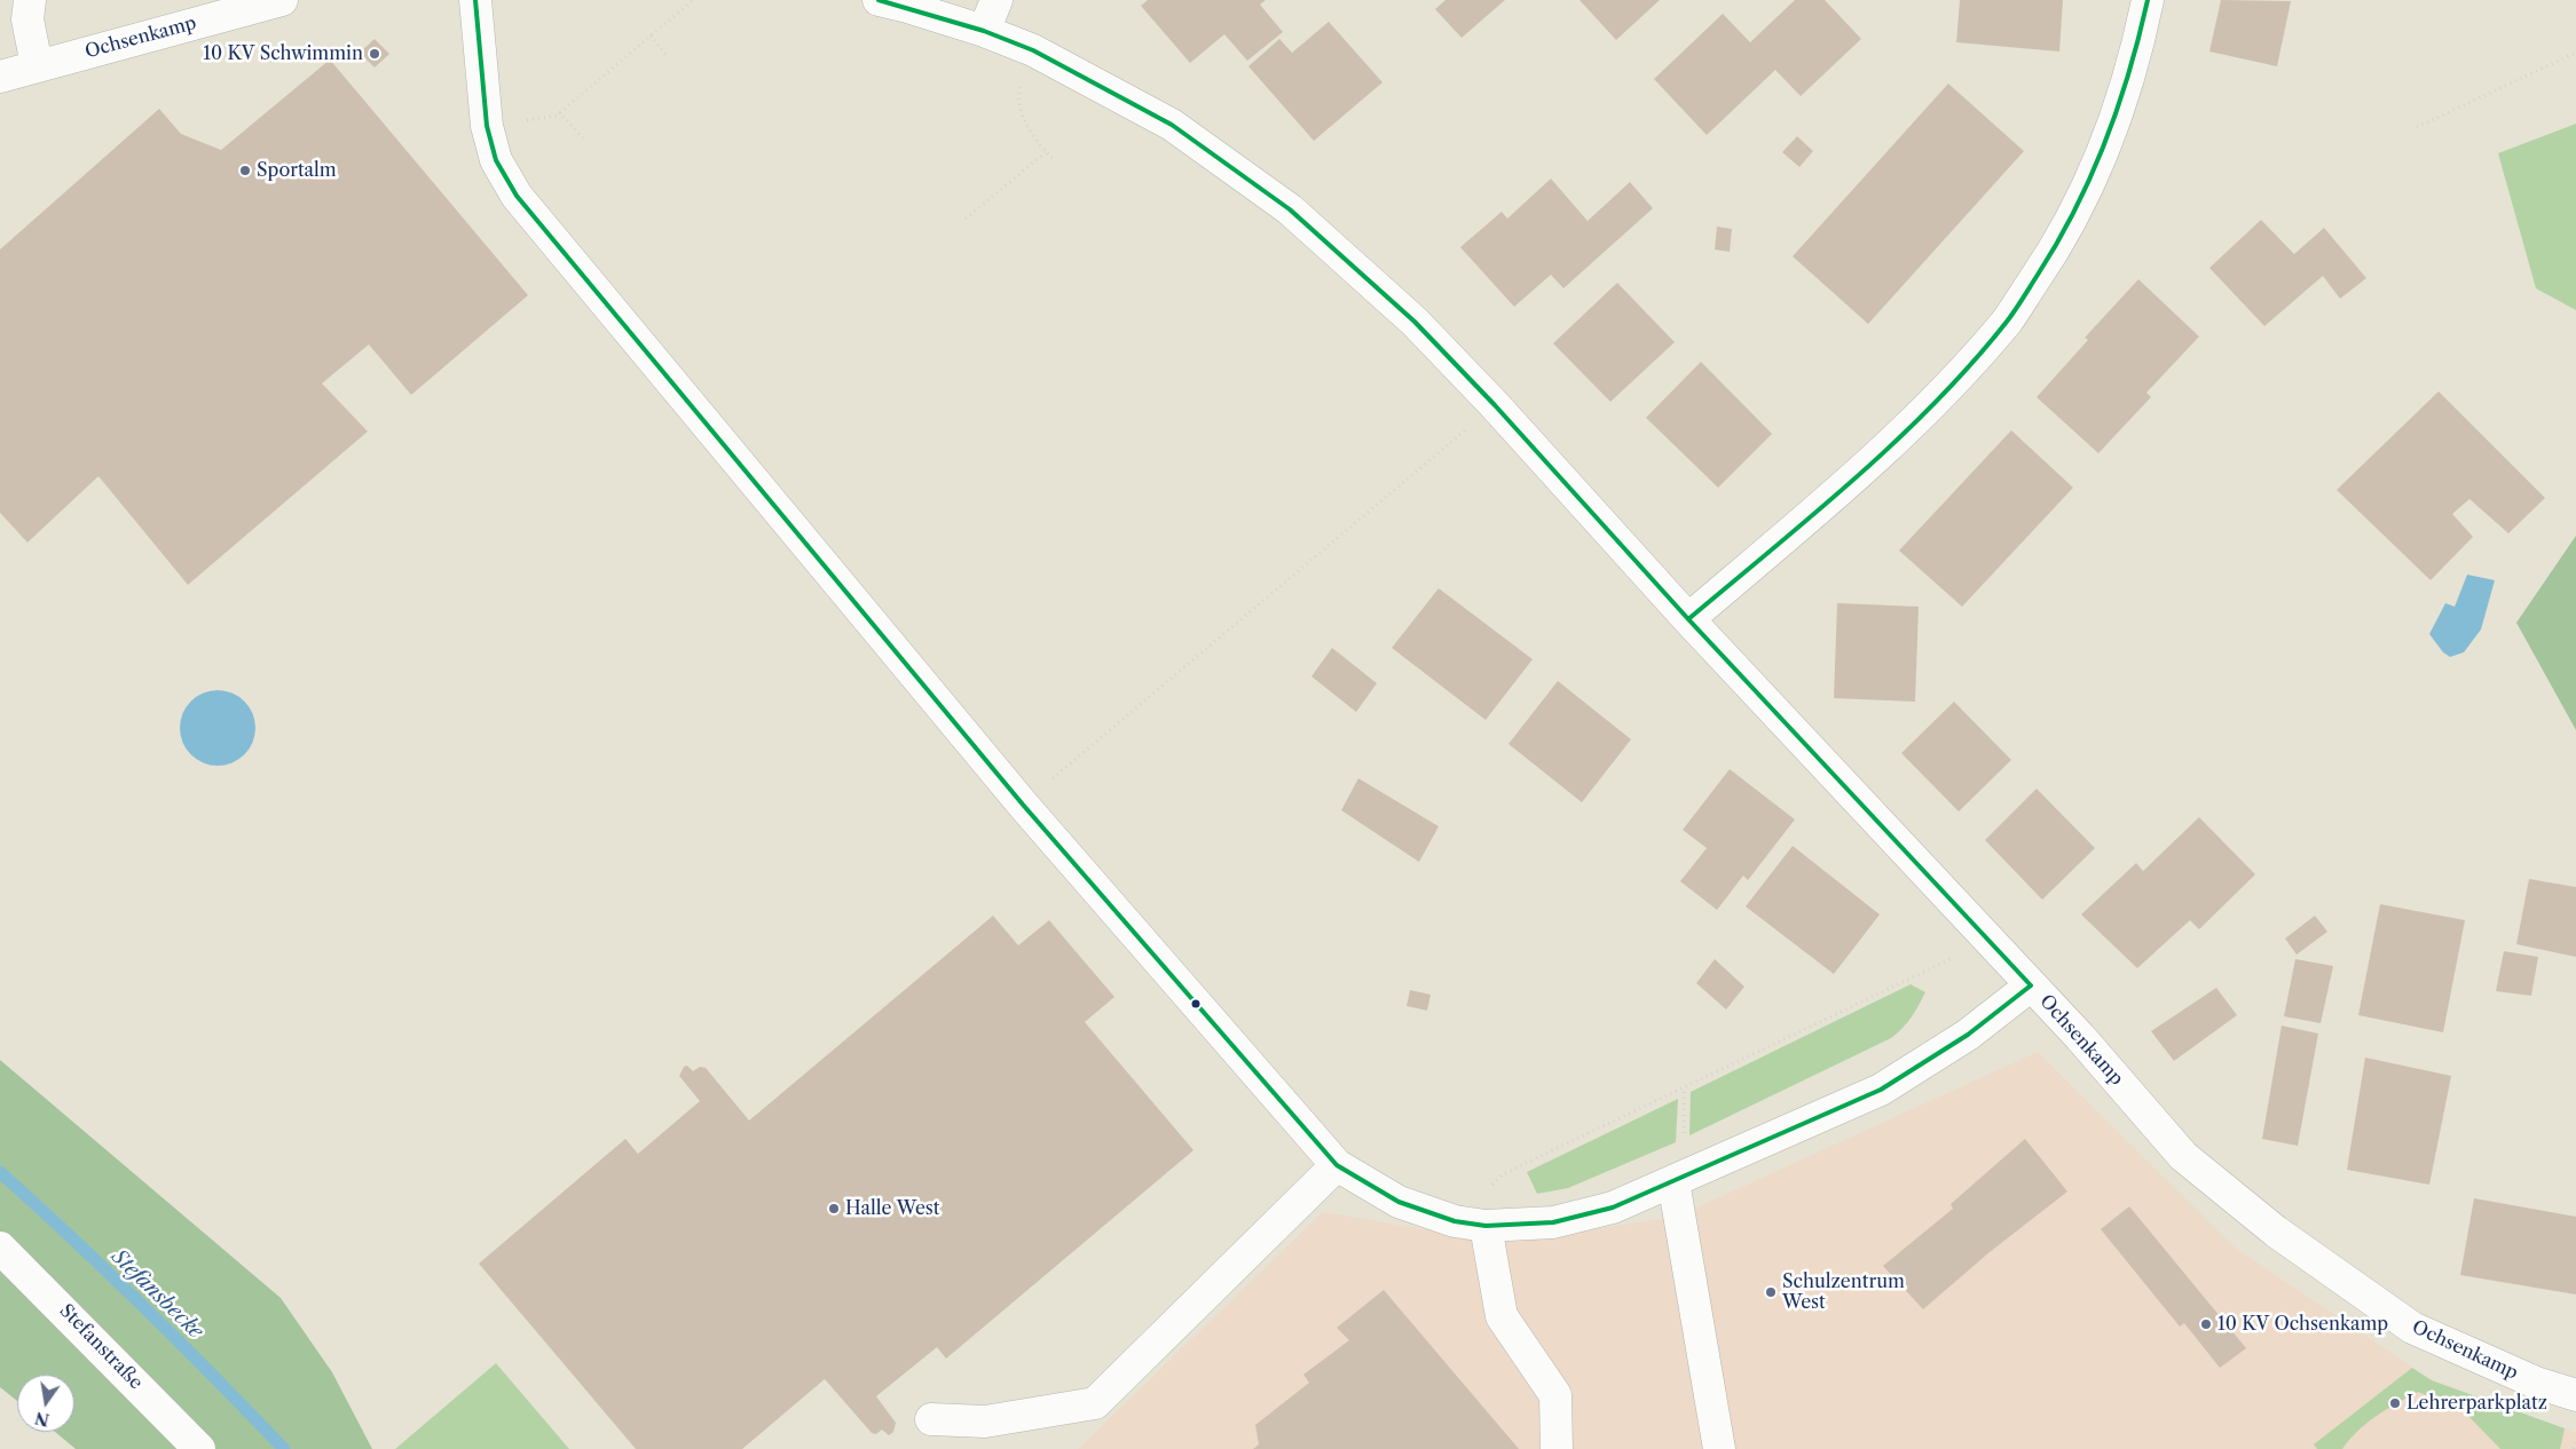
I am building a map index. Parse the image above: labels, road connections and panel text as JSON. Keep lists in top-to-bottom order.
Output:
{
  "streets": {
    "street": ["Ochsenkamp", "Stefanstraße"]
  },
  "water": ["Stefansbecke"],
  "places": [
    "10 KV Schwimmin",
    "Sportalm",
    "Halle West",
    "Schulzentrum West",
    "10 KV Ochsenkamp",
    "Lehrerparkplatz"
  ],
  "north": "bottom"
}
